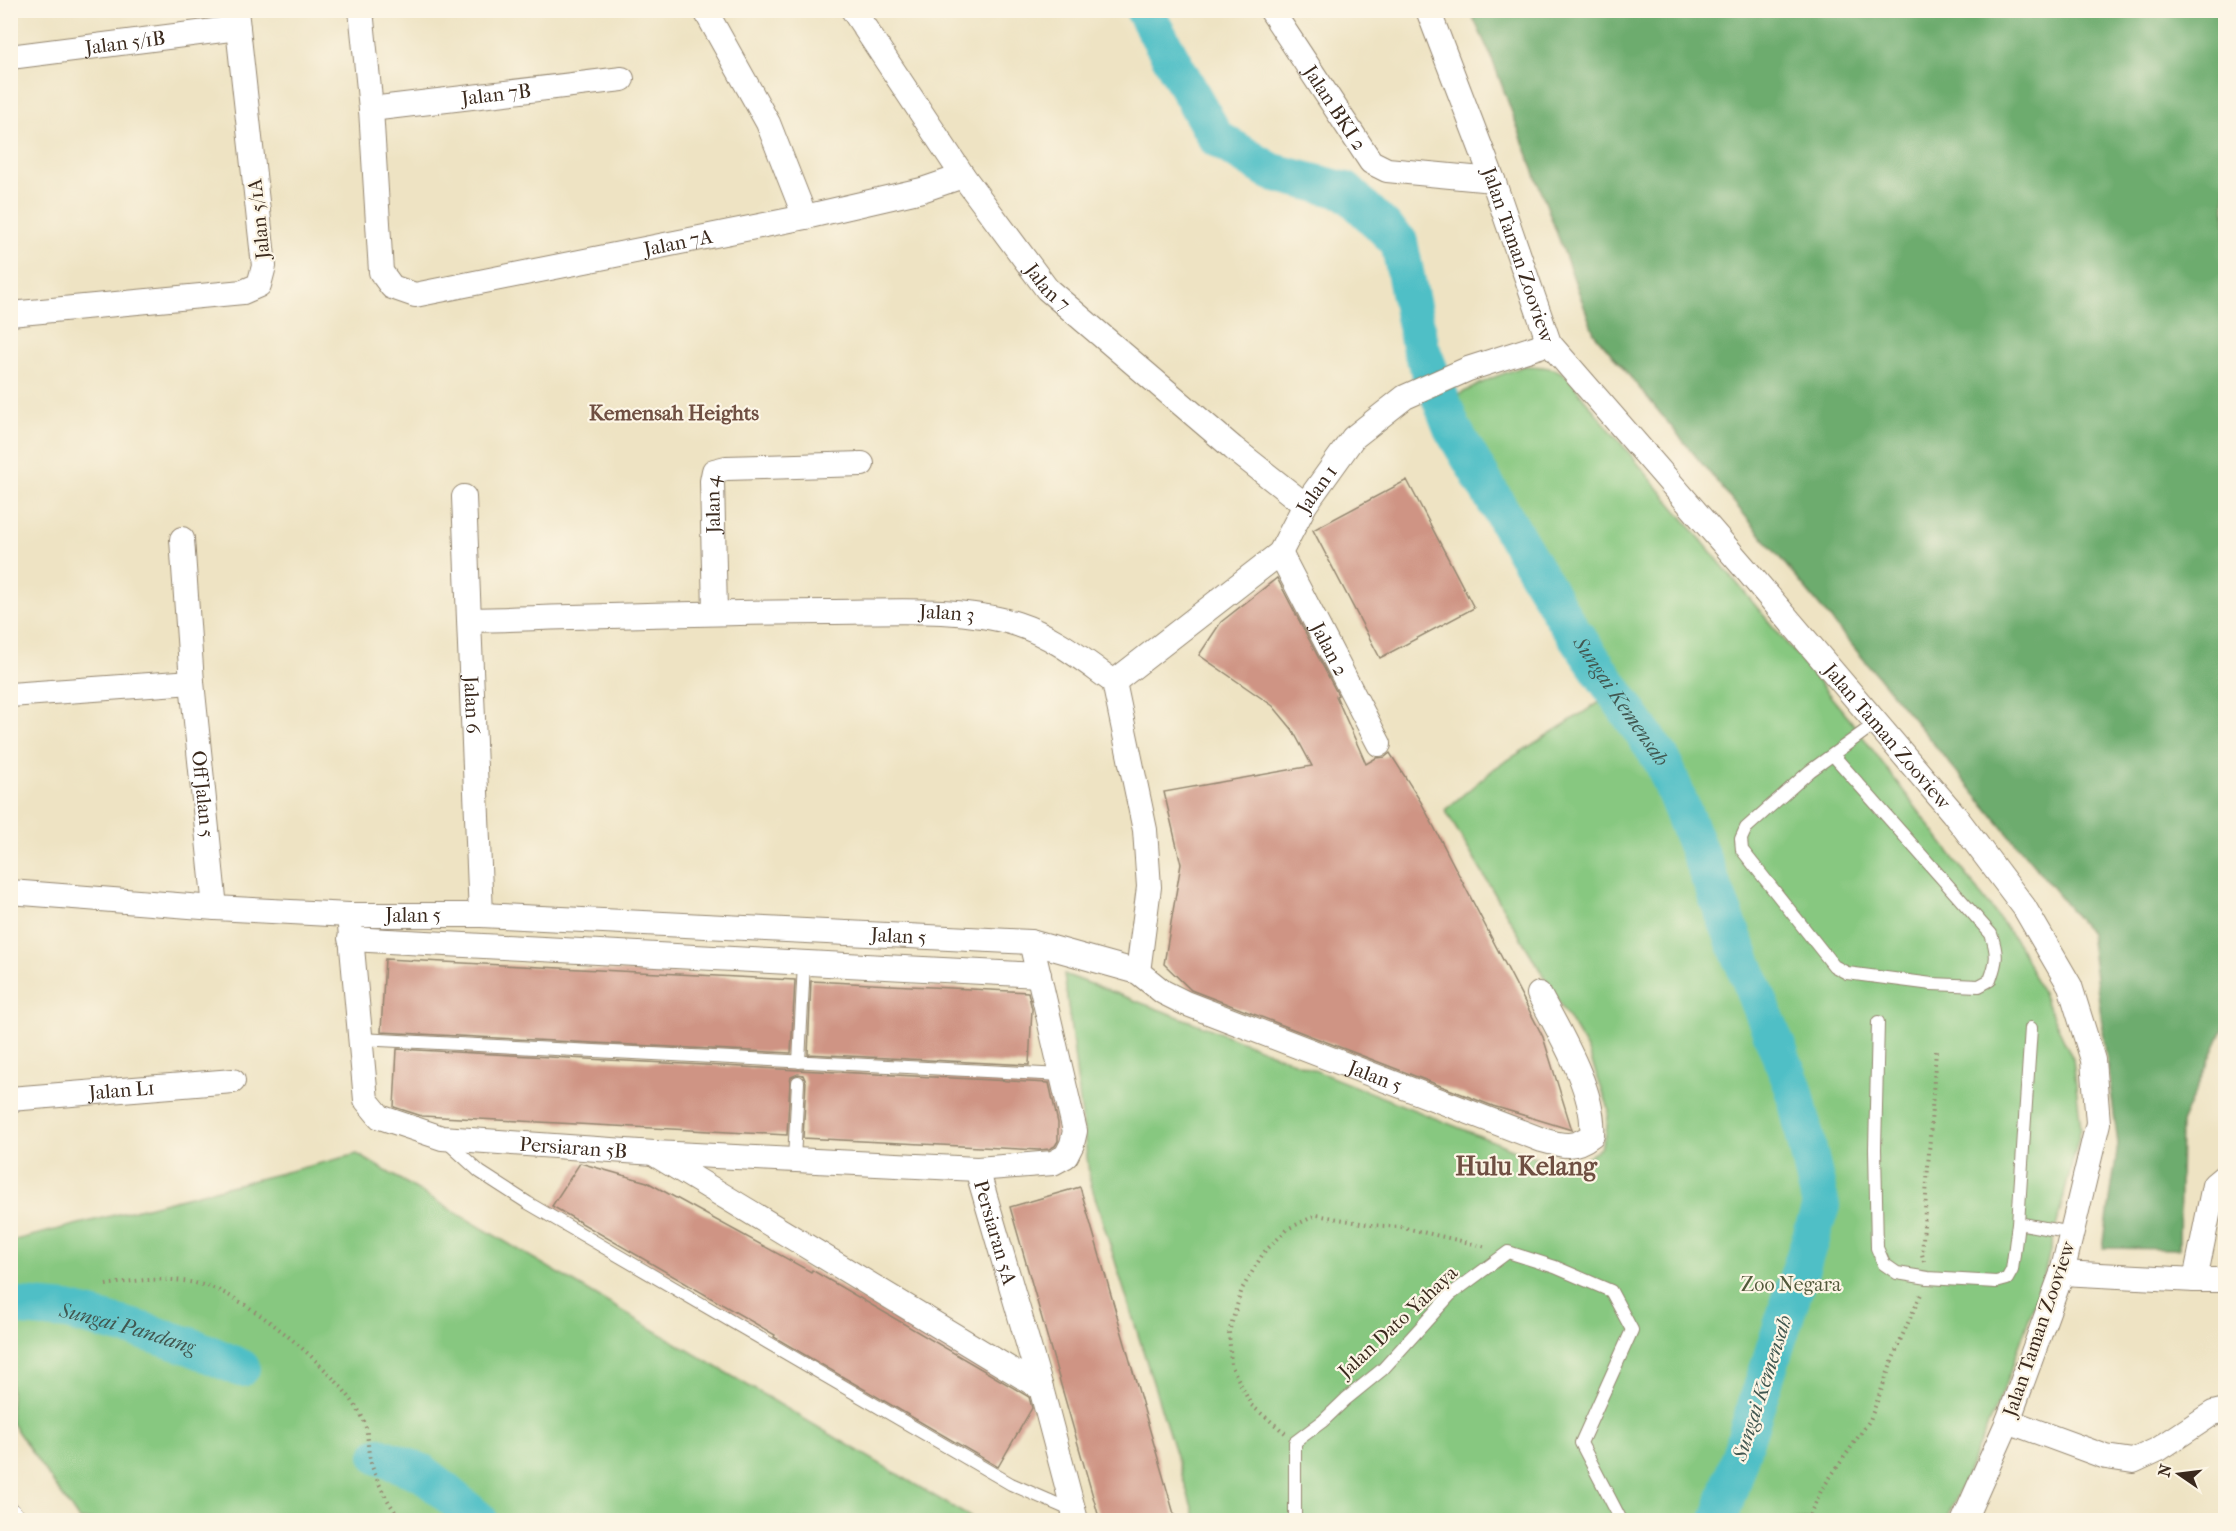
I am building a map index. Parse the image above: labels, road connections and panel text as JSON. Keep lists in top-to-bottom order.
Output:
{
  "streets": {
    "street": [
      "Jalan 5/1B",
      "Jalan 7B",
      "Jalan BKI 2",
      "Jalan 5/1A",
      "Jalan 7A",
      "Jalan Taman Zooview",
      "Jalan 7",
      "Jalan 1",
      "Jalan 4",
      "Jalan 3",
      "Jalan 2",
      "Jalan 6",
      "Off Jalan 5",
      "Jalan 5",
      "Jalan L1",
      "Persiaran 5B",
      "Persiaran 5A"
    ],
    "lane": ["Jalan Dato Yahaya"]
  },
  "crossings": [
    ["Jalan 5/1B", "Jalan 5/1A"],
    ["Jalan 7B", "Jalan 7A"],
    ["Jalan BKI 2", "Jalan Taman Zooview"],
    ["Jalan 7A", "Jalan 7"],
    ["Jalan Taman Zooview", "Jalan 1"],
    ["Jalan 7", "Jalan 1"],
    ["Jalan 1", "Jalan 3"],
    ["Jalan 1", "Jalan 2"],
    ["Jalan 4", "Jalan 3"],
    ["Jalan 3", "Jalan 6"],
    ["Jalan 6", "Jalan 5"],
    ["Off Jalan 5", "Jalan 5"],
    ["Jalan 5", "Persiaran 5B"],
    ["Jalan 5", "Persiaran 5A"],
    ["Persiaran 5B", "Persiaran 5A"]
  ],
  "districts": ["Kemensah Heights", "Hulu Kelang"],
  "water": ["Sungai Kemensah", "Sungai Pandang"],
  "parks": ["Zoo Negara"],
  "north": "left"
}
